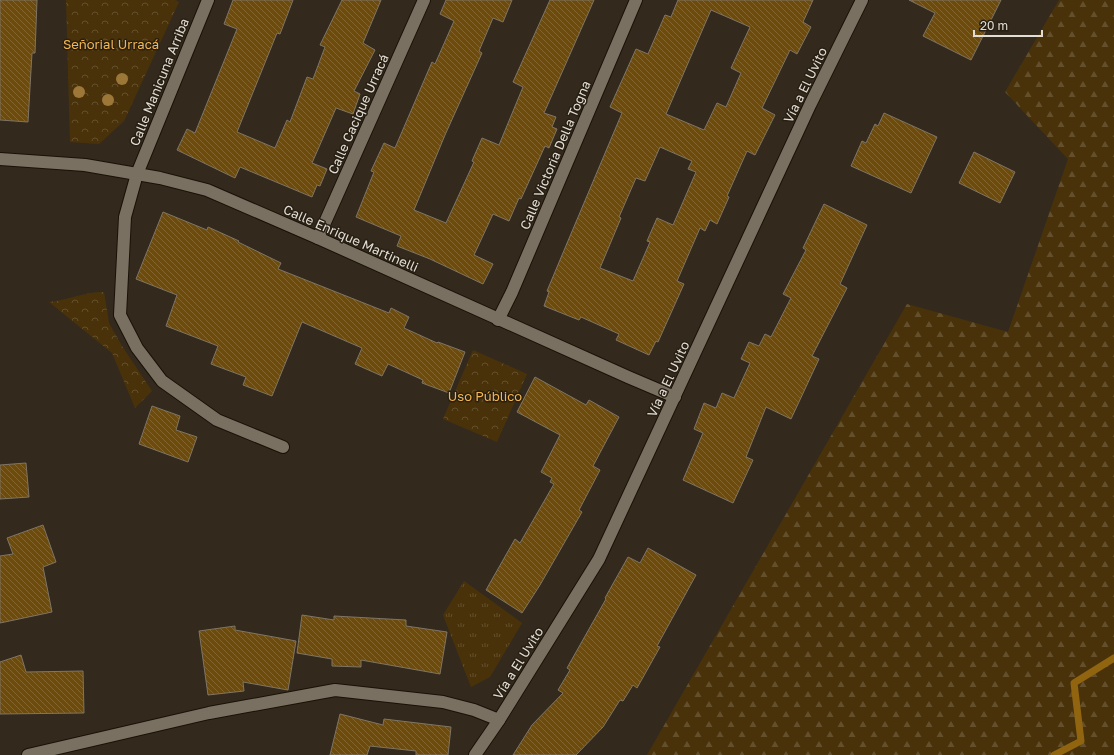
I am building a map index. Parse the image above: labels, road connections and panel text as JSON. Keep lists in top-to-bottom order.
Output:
{
  "streets": {
    "street": [
      "Calle Manicuna Arriba",
      "Vía a El Uvito",
      "Calle Cacique Urracá",
      "Calle Victoria Della Togna",
      "Calle Enrique Martinelli"
    ]
  },
  "crossings": [
    ["Calle Manicuna Arriba", "Calle Enrique Martinelli"],
    ["Vía a El Uvito", "Calle Enrique Martinelli"],
    ["Calle Cacique Urracá", "Calle Enrique Martinelli"],
    ["Calle Victoria Della Togna", "Calle Enrique Martinelli"]
  ],
  "parks": ["Señorial Urracá", "Uso Público"],
  "scale_bar": "20 m"
}
